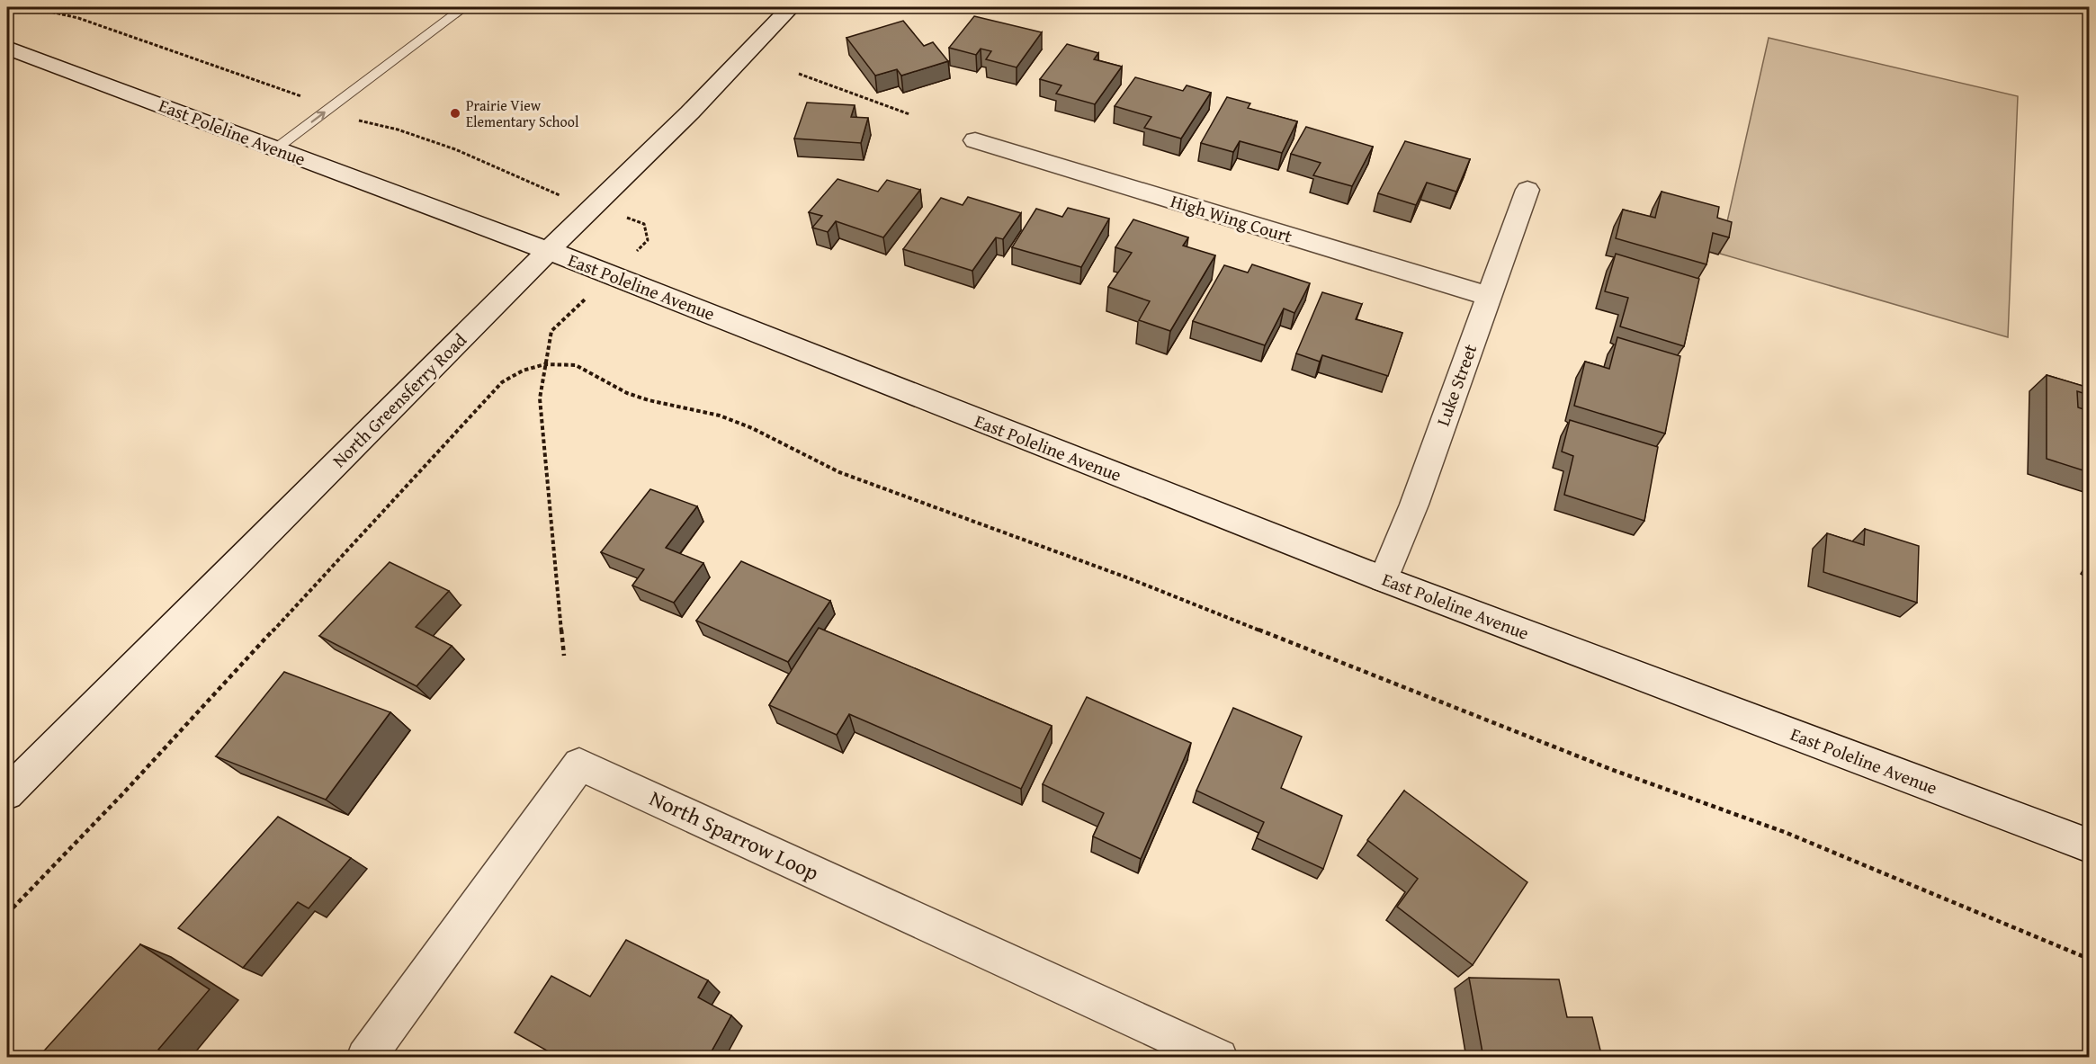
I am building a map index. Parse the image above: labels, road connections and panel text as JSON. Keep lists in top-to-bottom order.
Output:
{
  "streets": {
    "main road": [
      "East Poleline Avenue",
      "High Wing Court",
      "Luke Street",
      "North Greensferry Road",
      "North Sparrow Loop"
    ]
  },
  "crossings": [
    ["East Poleline Avenue", "Luke Street"],
    ["East Poleline Avenue", "North Greensferry Road"],
    ["High Wing Court", "Luke Street"]
  ],
  "places": ["Prairie View Elementary School"]
}
